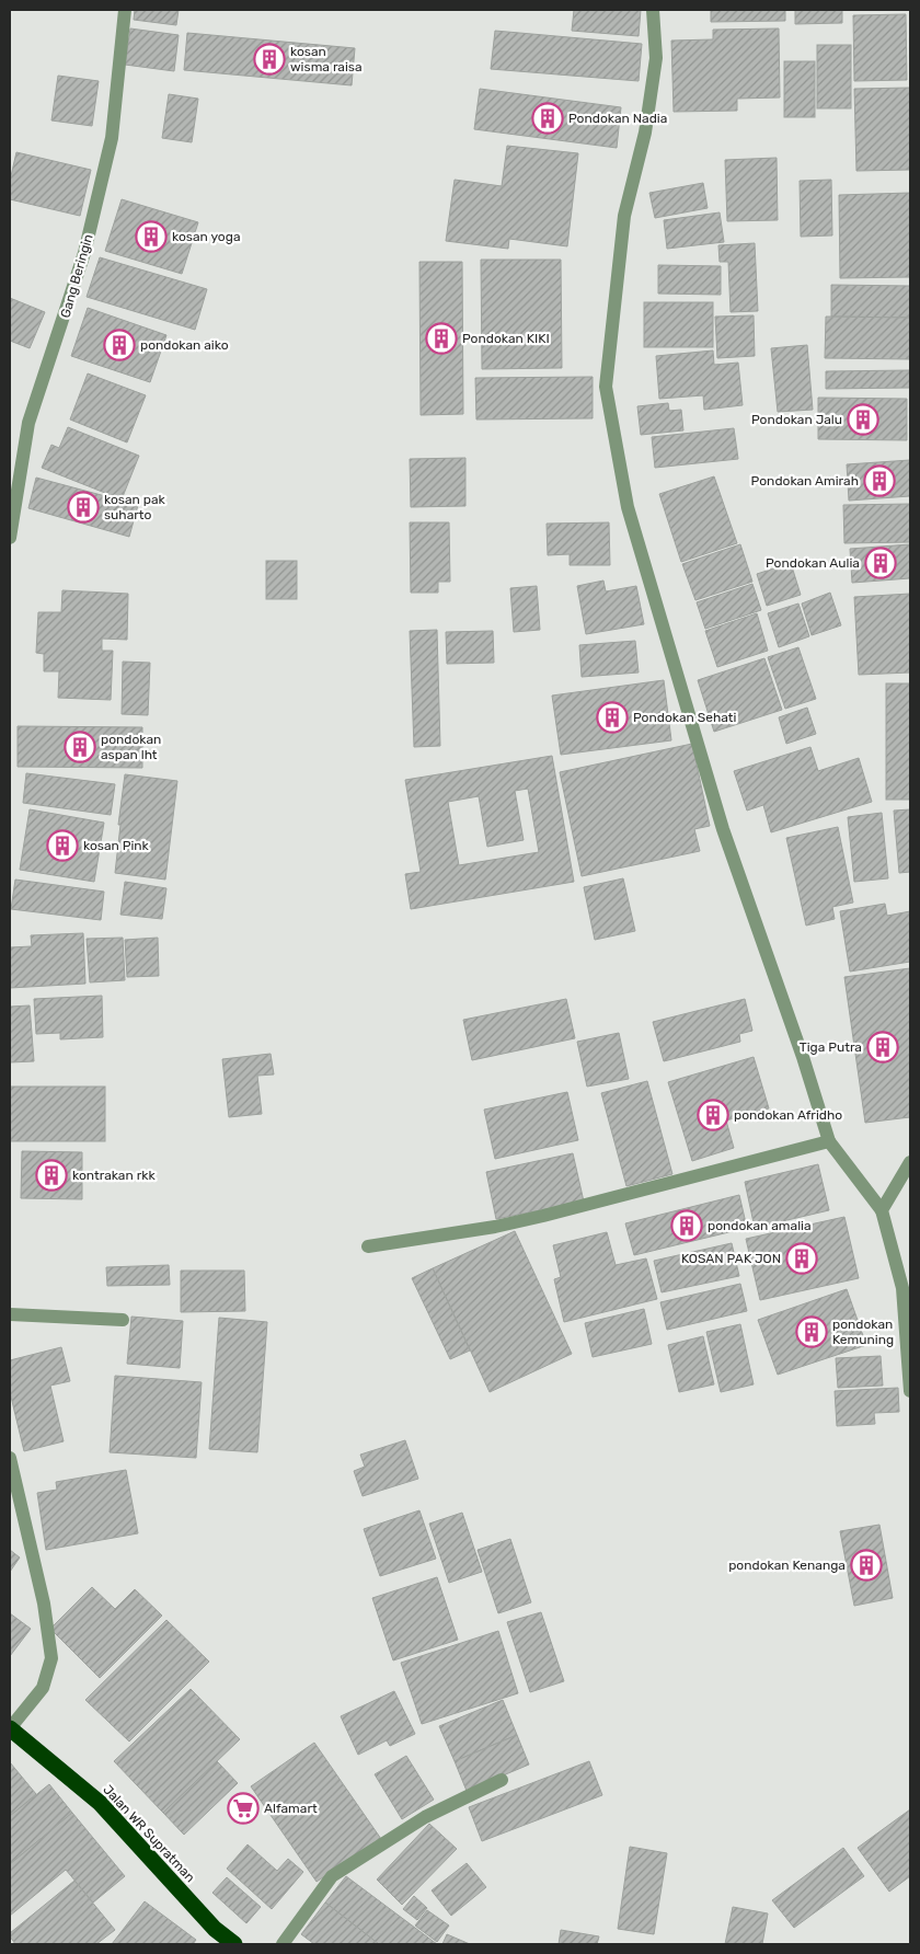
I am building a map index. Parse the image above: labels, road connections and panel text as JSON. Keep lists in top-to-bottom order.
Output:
{
  "streets": {
    "highway": ["Jalan WR Supratman"],
    "street": ["Gang Beringin"]
  },
  "places": {
    "building": [
      "kosan wisma raisa",
      "Pondokan Nadia",
      "kosan yoga",
      "Pondokan KIKI",
      "pondokan aiko",
      "Pondokan Jalu",
      "Pondokan Amirah",
      "kosan pak suharto",
      "Pondokan Aulia",
      "Pondokan Sehati",
      "pondokan aspan lht",
      "kosan Pink",
      "Tiga Putra",
      "pondokan Afridho",
      "kontrakan rkk",
      "pondokan amalia",
      "KOSAN PAK JON",
      "pondokan Kemuning",
      "pondokan Kenanga"
    ],
    "supermarket": ["Alfamart"]
  }
}
